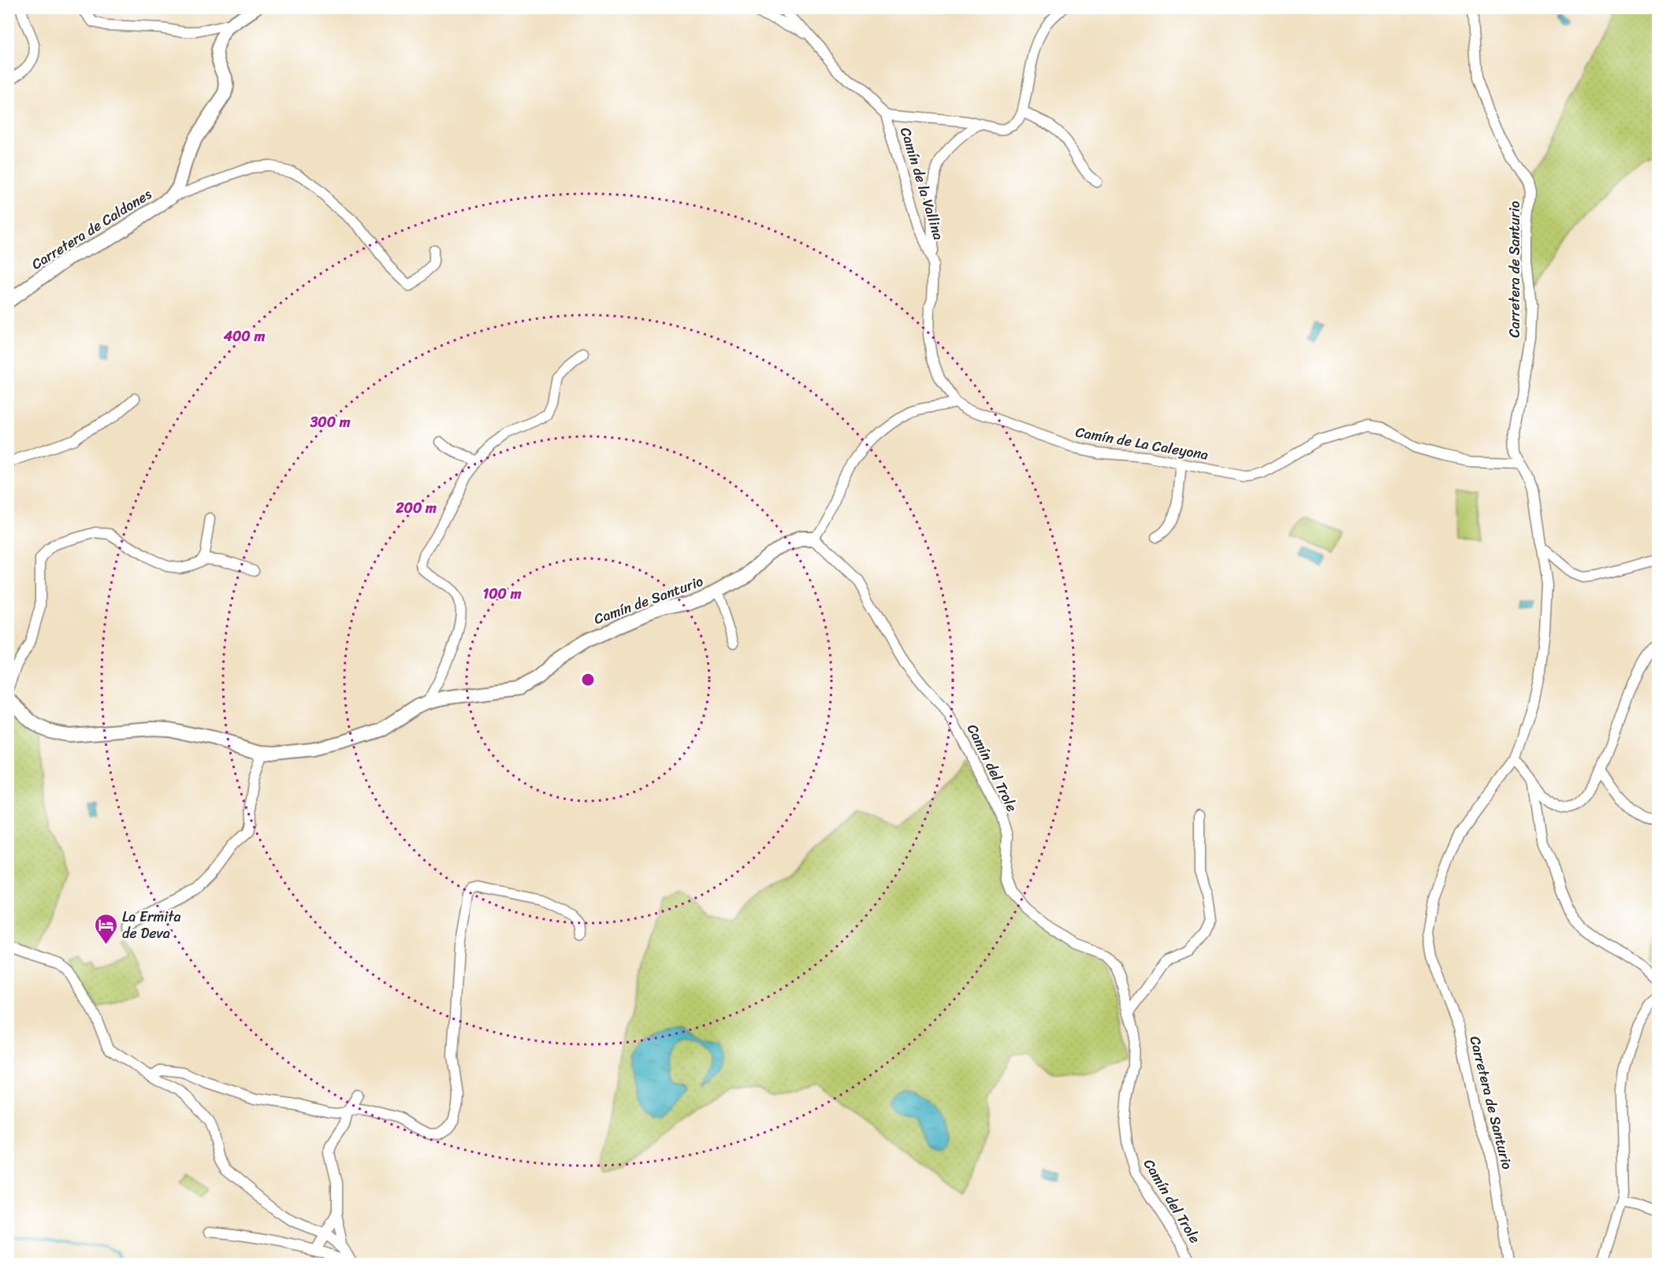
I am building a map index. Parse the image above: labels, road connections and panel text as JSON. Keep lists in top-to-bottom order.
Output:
{
  "streets": {
    "street": [
      "Camín de la Vallina",
      "Carretera de Caldones",
      "Carretera de Santurio",
      "Camín de La Caleyona",
      "Camín de Santurio",
      "Camín del Trole"
    ]
  },
  "crossings": [
    ["Camín de la Vallina", "Camín de La Caleyona"],
    ["Carretera de Santurio", "Camín de La Caleyona"],
    ["Camín de Santurio", "Camín del Trole"]
  ],
  "places": {
    "hotel": ["La Ermita de Deva"]
  },
  "rings": [
    "400 m",
    "300 m",
    "200 m",
    "100 m"
  ]
}
